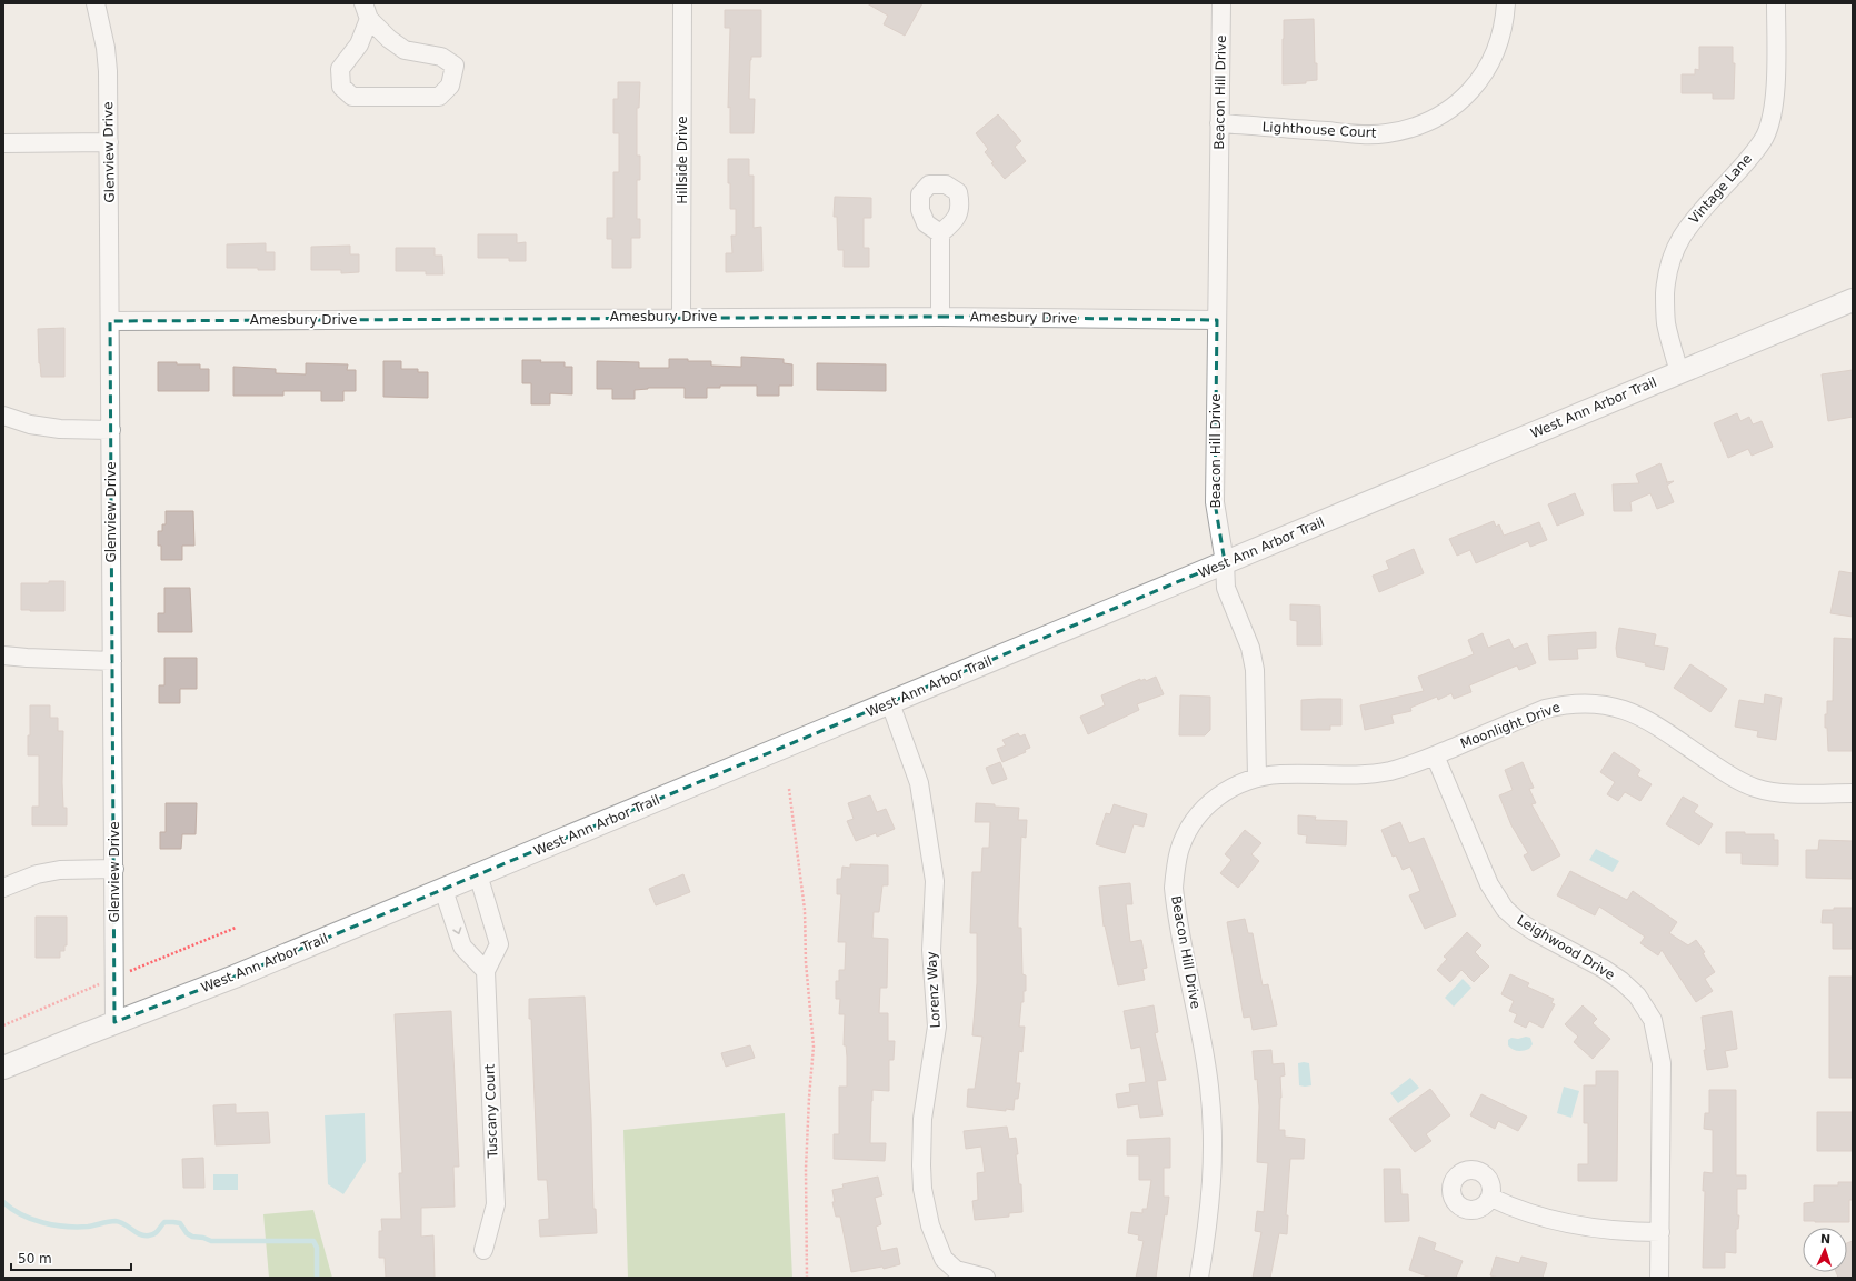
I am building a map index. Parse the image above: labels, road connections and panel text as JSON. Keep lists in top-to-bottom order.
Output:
{
  "streets": {
    "street": [
      "Beacon Hill Drive",
      "Lighthouse Court",
      "Glenview Drive",
      "Hillside Drive",
      "Vintage Lane",
      "Amesbury Drive",
      "West Ann Arbor Trail",
      "Moonlight Drive",
      "Leighwood Drive",
      "Lorenz Way",
      "Tuscany Court"
    ]
  },
  "crossings": [
    ["Beacon Hill Drive", "Lighthouse Court"],
    ["Beacon Hill Drive", "Amesbury Drive"],
    ["Beacon Hill Drive", "West Ann Arbor Trail"],
    ["Beacon Hill Drive", "Moonlight Drive"],
    ["Glenview Drive", "Amesbury Drive"],
    ["Glenview Drive", "West Ann Arbor Trail"],
    ["Hillside Drive", "Amesbury Drive"],
    ["Vintage Lane", "West Ann Arbor Trail"],
    ["West Ann Arbor Trail", "Lorenz Way"],
    ["West Ann Arbor Trail", "Tuscany Court"],
    ["Moonlight Drive", "Leighwood Drive"]
  ],
  "scale_bar": "50 m",
  "north": "top"
}
